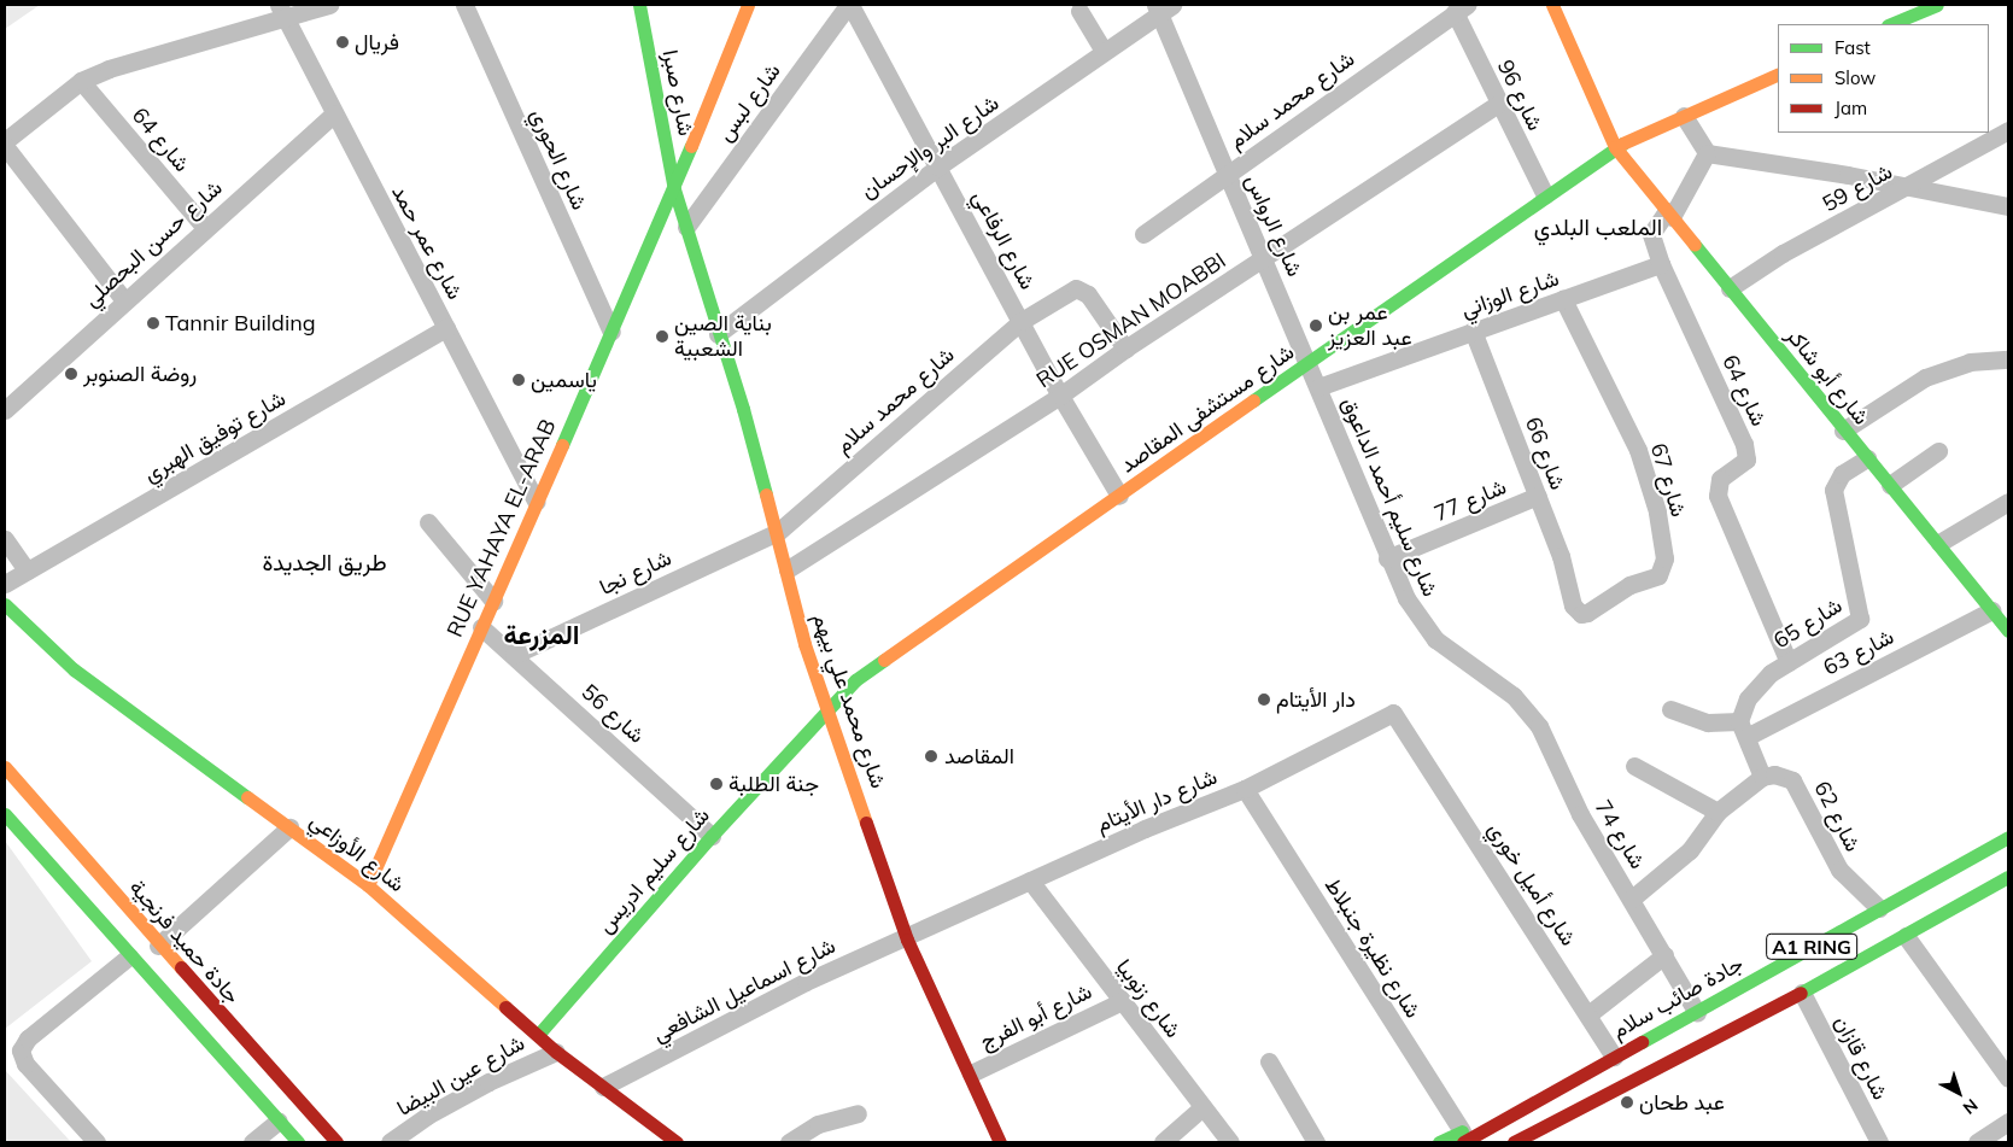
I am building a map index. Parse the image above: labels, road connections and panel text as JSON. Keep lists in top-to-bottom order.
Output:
{
  "streets": {
    "main road": [
      "شارع صبرا",
      "شارع أبو شاكر",
      "شارع مستشفى المقاصد",
      "RUE YAHAYA EL-ARAB",
      "شارع محمد علي بيهم",
      "شارع الأوزاعي",
      "شارع سليم ادريس",
      "جادة حميد فرنجية",
      "A1 RING",
      "جادة صائب سلام"
    ],
    "street": [
      "شارع 96",
      "شارع محمد سلام",
      "شارع لبس",
      "شارع 64",
      "شارع البر والإحسان",
      "شارع الحوري",
      "شارع 59",
      "شارع الرواس",
      "شارع الرفاعي",
      "شارع عمر حمد",
      "شارع حسن البحصلي",
      "شارع الوزاني",
      "RUE OSMAN MOABBI",
      "شارع توفيق الهبري",
      "شارع 66",
      "شارع 67",
      "شارع سليم أحمد الداعوق",
      "شارع 77",
      "شارع نجا",
      "شارع 65",
      "شارع 63",
      "شارع 56",
      "شارع دار الأيتام",
      "شارع 62",
      "شارع 74",
      "شارع أميل خوري",
      "شارع نظيرة جنبلاط",
      "شارع اسماعيل الشافعي",
      "شارع زنوبيا",
      "شارع أبو الفرج",
      "شارع قازان",
      "شارع عين البيضا"
    ]
  },
  "crossings": [
    ["شارع صبرا", "RUE YAHAYA EL-ARAB"],
    ["شارع صبرا", "شارع محمد علي بيهم"],
    ["شارع 96", "شارع محمد سلام"],
    ["شارع 96", "RUE OSMAN MOABBI"],
    ["شارع 96", "شارع مستشفى المقاصد"],
    ["شارع محمد سلام", "شارع الرواس"],
    ["شارع محمد سلام", "شارع الرفاعي"],
    ["شارع محمد سلام", "RUE OSMAN MOABBI"],
    ["شارع محمد سلام", "شارع نجا"],
    ["شارع محمد سلام", "شارع محمد علي بيهم"],
    ["شارع لبس", "شارع الرفاعي"],
    ["شارع لبس", "شارع محمد علي بيهم"],
    ["شارع 64", "شارع حسن البحصلي"],
    ["شارع 64", "شارع الوزاني"],
    ["شارع 64", "شارع 65"],
    ["شارع البر والإحسان", "شارع الرواس"],
    ["شارع البر والإحسان", "شارع الرفاعي"],
    ["شارع البر والإحسان", "شارع محمد علي بيهم"],
    ["شارع الحوري", "RUE YAHAYA EL-ARAB"],
    ["شارع 59", "شارع أبو شاكر"],
    ["شارع الرواس", "RUE OSMAN MOABBI"],
    ["شارع الرواس", "شارع مستشفى المقاصد"],
    ["شارع الرواس", "شارع سليم أحمد الداعوق"],
    ["شارع الرفاعي", "RUE OSMAN MOABBI"],
    ["شارع الرفاعي", "شارع مستشفى المقاصد"],
    ["شارع عمر حمد", "شارع حسن البحصلي"],
    ["شارع عمر حمد", "شارع توفيق الهبري"],
    ["شارع عمر حمد", "RUE YAHAYA EL-ARAB"],
    ["شارع الوزاني", "شارع 66"],
    ["شارع الوزاني", "شارع 67"],
    ["شارع الوزاني", "شارع سليم أحمد الداعوق"],
    ["RUE OSMAN MOABBI", "شارع محمد علي بيهم"],
    ["شارع أبو شاكر", "شارع مستشفى المقاصد"],
    ["شارع أبو شاكر", "شارع 65"],
    ["شارع أبو شاكر", "شارع 63"],
    ["شارع مستشفى المقاصد", "شارع سليم أحمد الداعوق"],
    ["شارع مستشفى المقاصد", "شارع محمد علي بيهم"],
    ["شارع مستشفى المقاصد", "شارع سليم ادريس"],
    ["شارع 66", "شارع 67"],
    ["شارع 66", "شارع 77"],
    ["شارع سليم أحمد الداعوق", "شارع 77"],
    ["شارع سليم أحمد الداعوق", "شارع 74"],
    ["RUE YAHAYA EL-ARAB", "شارع محمد علي بيهم"],
    ["RUE YAHAYA EL-ARAB", "شارع 56"],
    ["RUE YAHAYA EL-ARAB", "شارع الأوزاعي"],
    ["شارع نجا", "شارع محمد علي بيهم"],
    ["شارع نجا", "شارع 56"],
    ["شارع 65", "شارع 63"],
    ["شارع محمد علي بيهم", "شارع دار الأيتام"],
    ["شارع محمد علي بيهم", "شارع سليم ادريس"],
    ["شارع محمد علي بيهم", "شارع اسماعيل الشافعي"],
    ["شارع محمد علي بيهم", "شارع أبو الفرج"],
    ["شارع 56", "شارع سليم ادريس"],
    ["شارع دار الأيتام", "شارع أميل خوري"],
    ["شارع دار الأيتام", "شارع نظيرة جنبلاط"],
    ["شارع دار الأيتام", "شارع اسماعيل الشافعي"],
    ["شارع دار الأيتام", "شارع زنوبيا"],
    ["شارع 62", "جادة صائب سلام"],
    ["شارع 74", "جادة صائب سلام"],
    ["شارع الأوزاعي", "شارع سليم ادريس"],
    ["شارع الأوزاعي", "شارع اسماعيل الشافعي"],
    ["شارع الأوزاعي", "شارع عين البيضا"],
    ["شارع أميل خوري", "جادة صائب سلام"],
    ["A1 RING", "شارع قازان"],
    ["شارع نظيرة جنبلاط", "جادة صائب سلام"],
    ["شارع زنوبيا", "شارع أبو الفرج"]
  ],
  "districts": ["الملعب البلدي", "طريق الجديدة", "المزرعة"],
  "places": [
    "فريال",
    "Tannir Building",
    "عمر بن عبد العزيز",
    "بناية الصين الشعبية",
    "روضة الصنوبر",
    "ياسمين",
    "دار الأيتام",
    "المقاصد",
    "جنة الطلبة",
    "عبد طحان"
  ],
  "legend": ["Fast", "Slow", "Jam"],
  "north": "bottom right"
}
